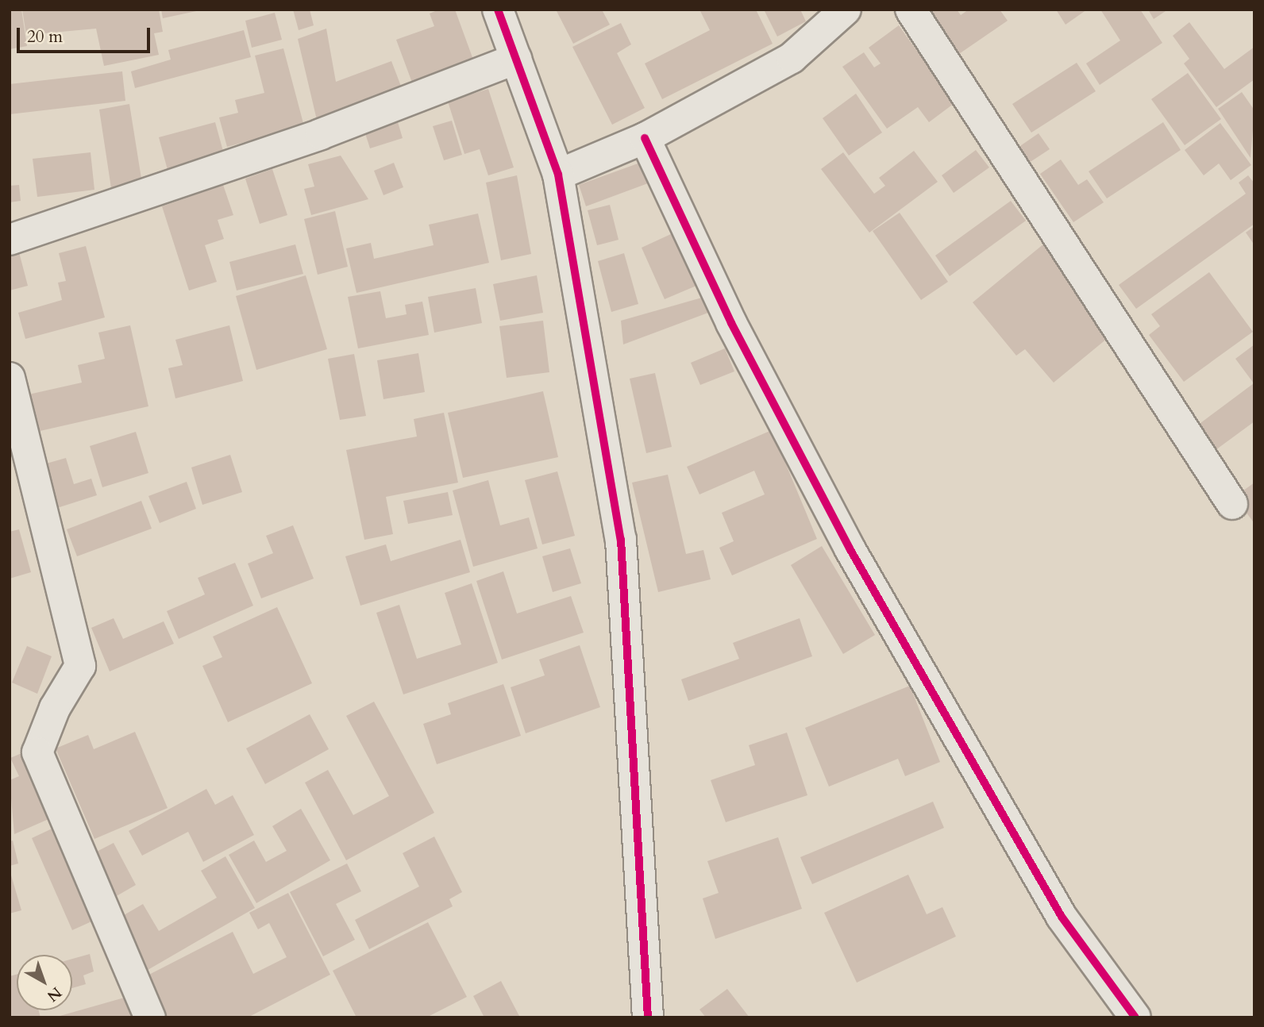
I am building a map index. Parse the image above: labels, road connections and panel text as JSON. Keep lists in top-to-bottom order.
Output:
{
  "scale_bar": "20 m",
  "north": "bottom right"
}
